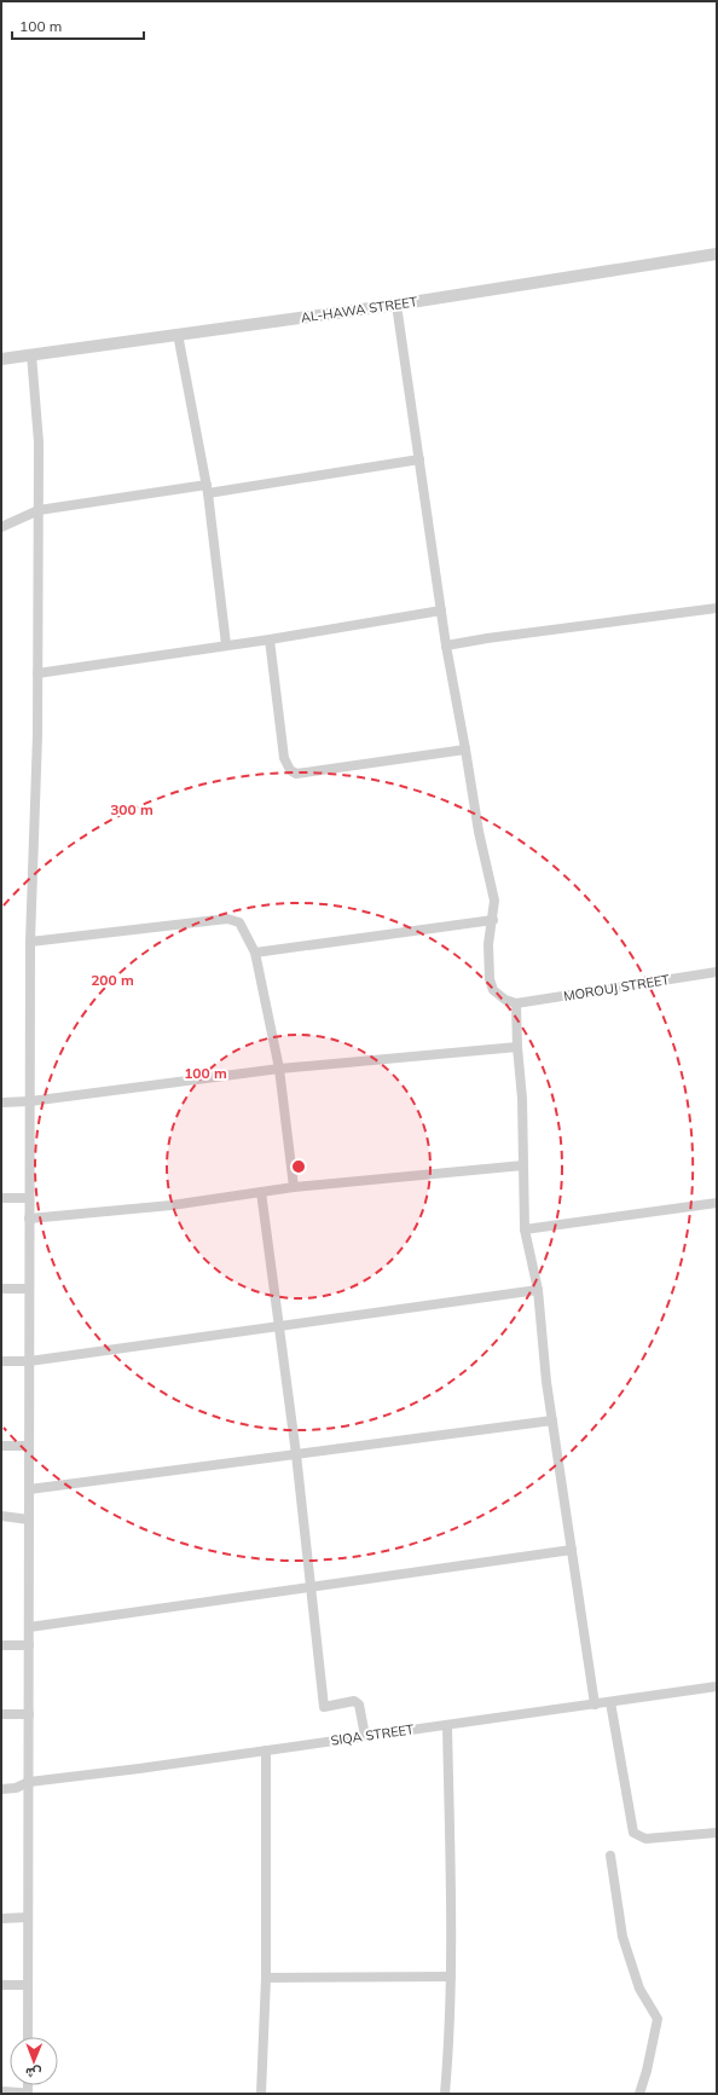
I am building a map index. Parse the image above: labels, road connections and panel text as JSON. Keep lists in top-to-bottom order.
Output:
{
  "streets": {
    "street": ["AL-HAWA STREET", "MOROUJ STREET", "SIQA STREET"]
  },
  "scale_bar": "100 m",
  "north": "bottom",
  "rings": ["300 m", "200 m", "100 m"]
}
